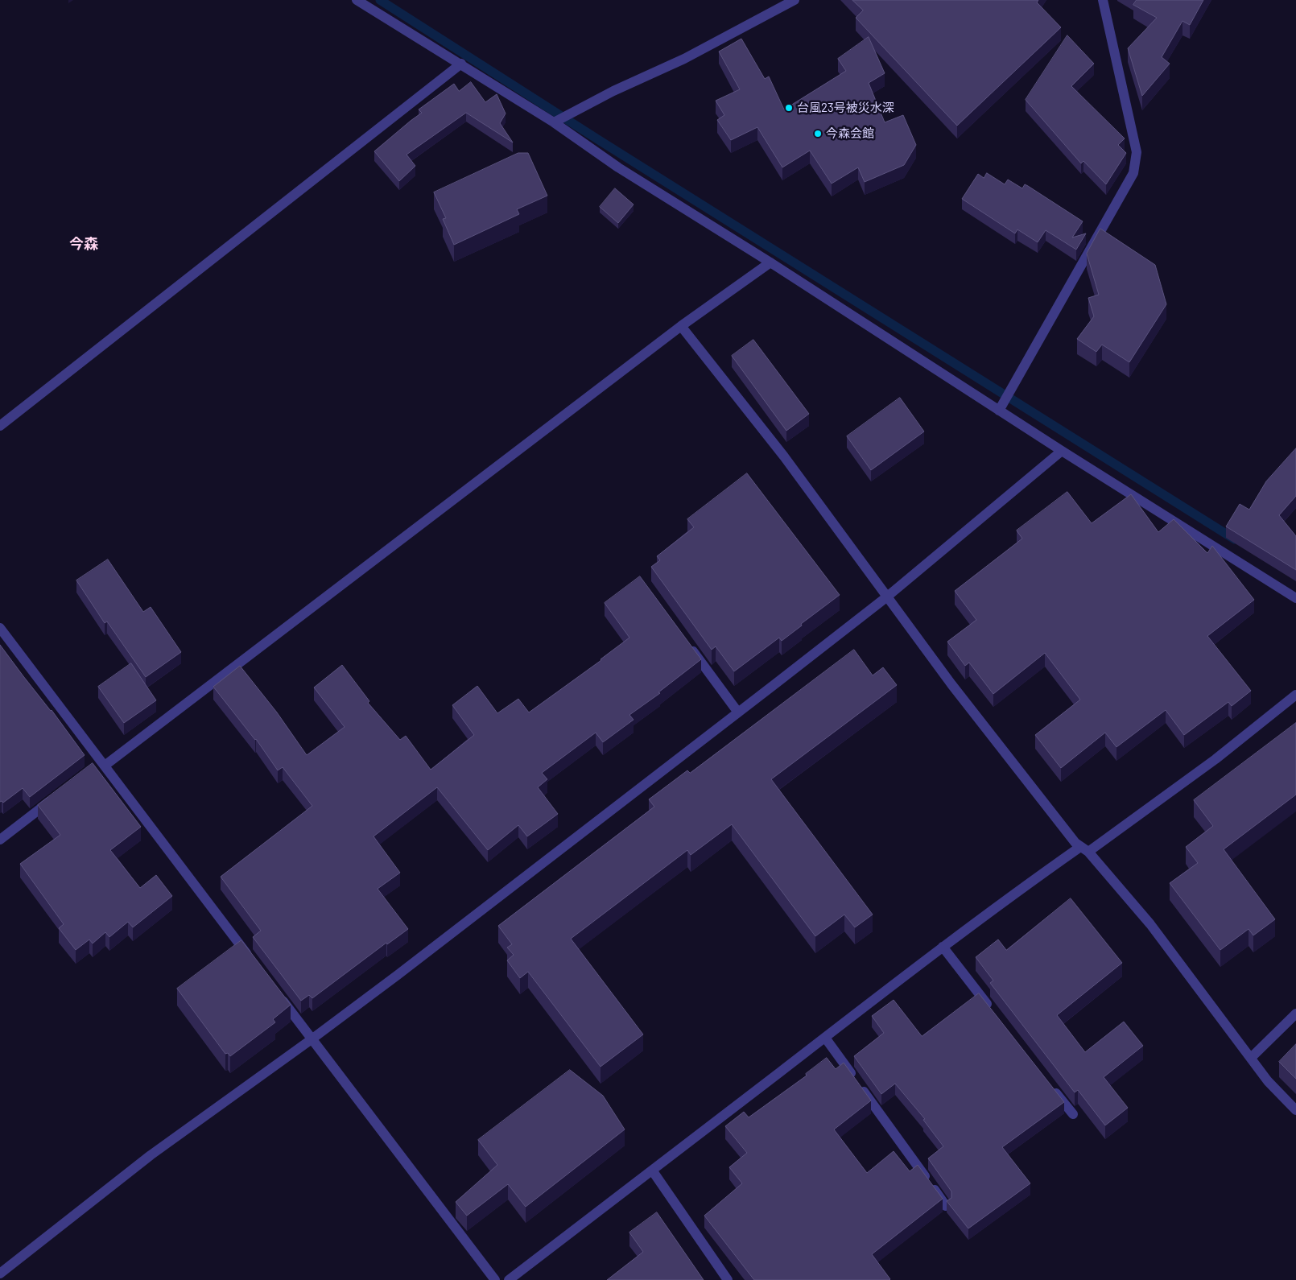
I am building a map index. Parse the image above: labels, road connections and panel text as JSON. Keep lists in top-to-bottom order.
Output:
{
  "districts": ["今森"],
  "places": ["台風23号被災水深", "今森会館"]
}
